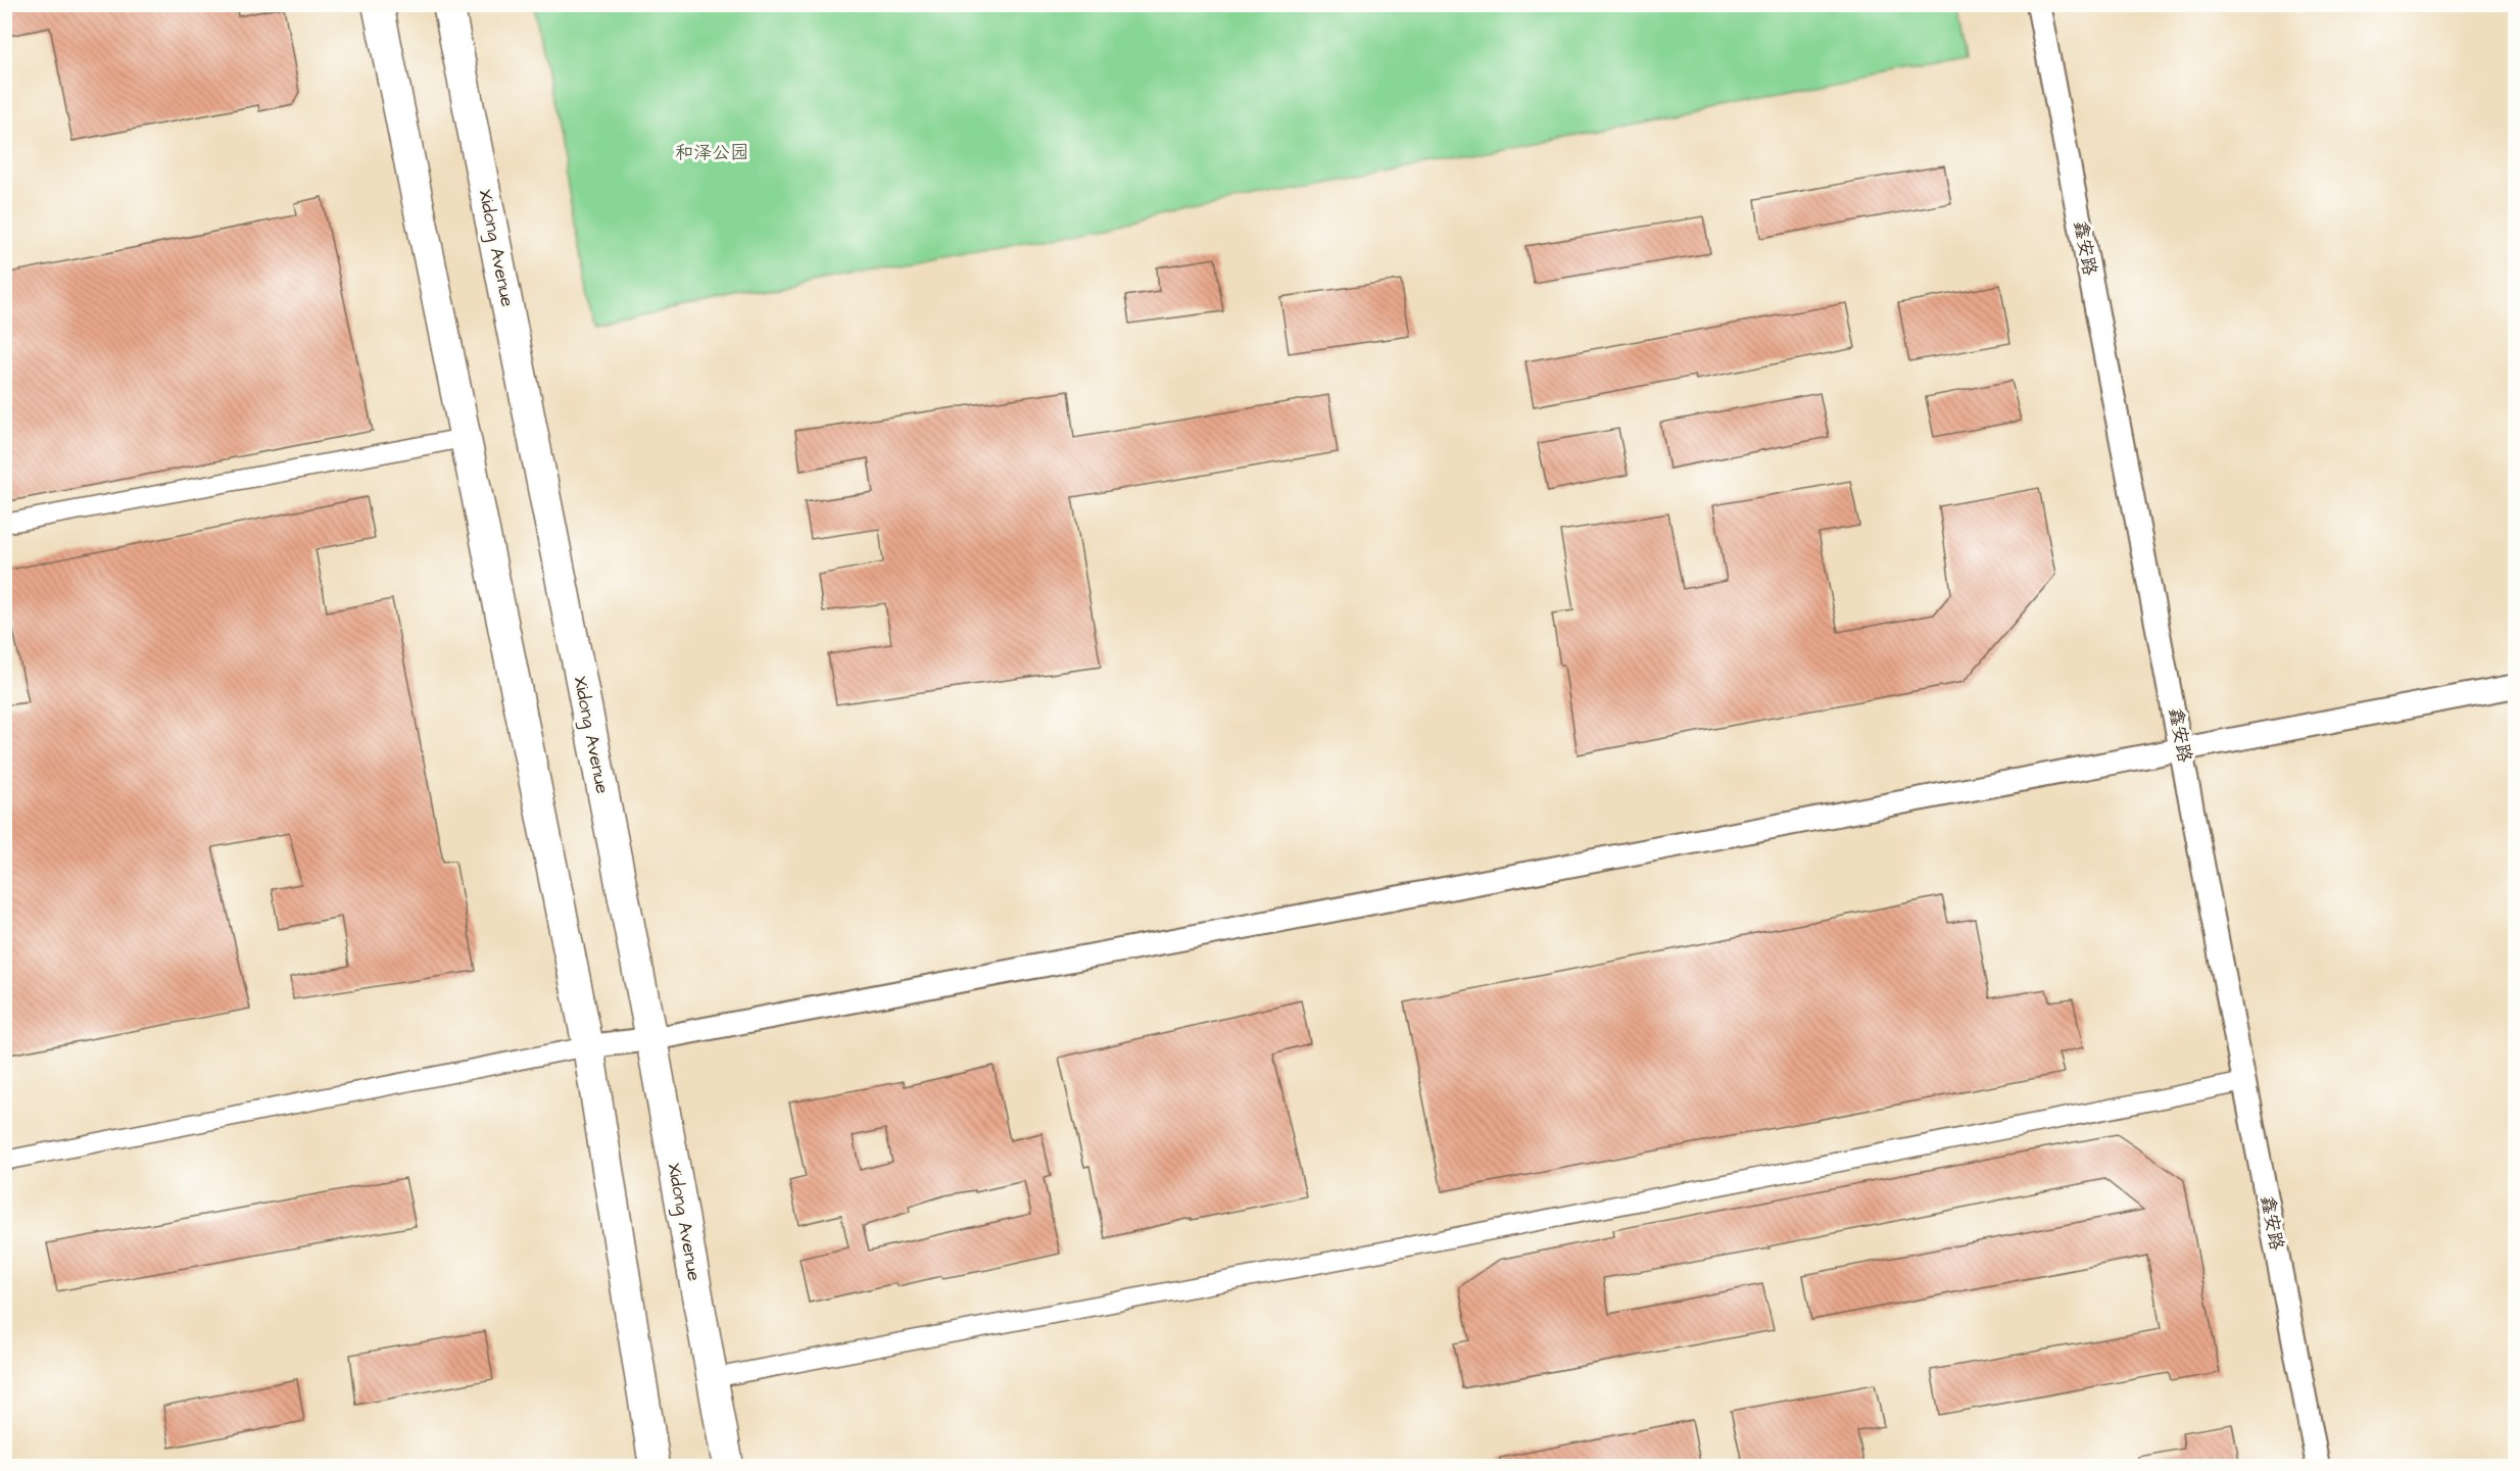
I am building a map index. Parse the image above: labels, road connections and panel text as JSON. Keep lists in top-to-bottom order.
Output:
{
  "streets": {
    "main road": ["Xidong Avenue"],
    "street": ["鑫安路"]
  },
  "parks": ["和泽公园"]
}
